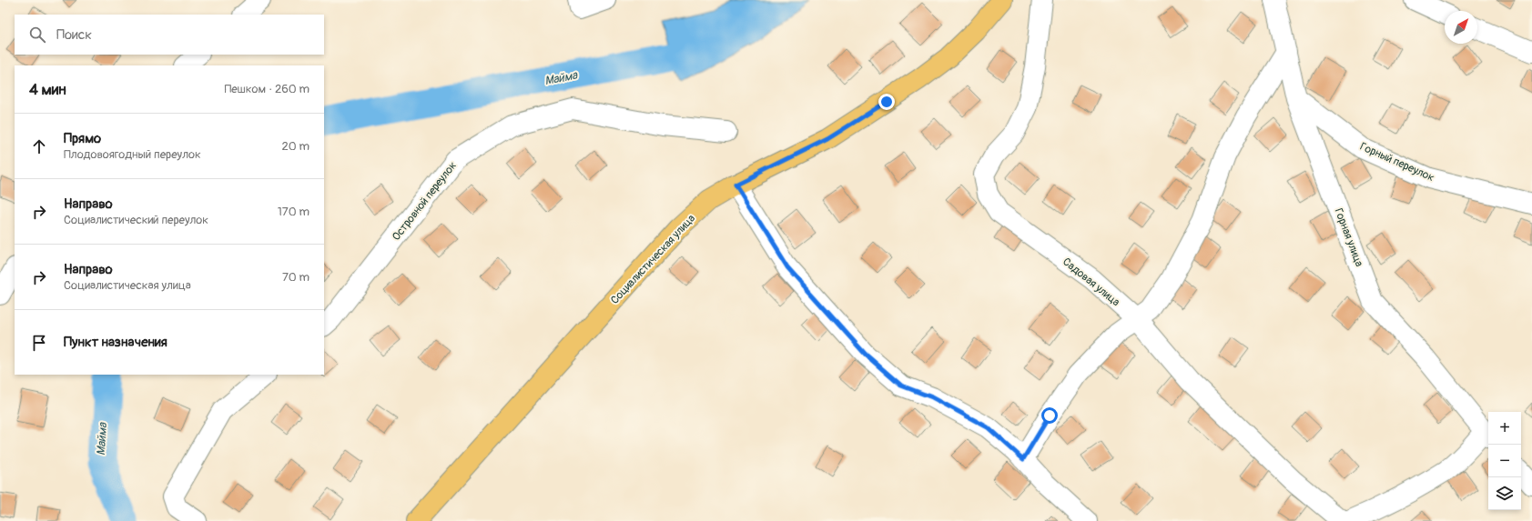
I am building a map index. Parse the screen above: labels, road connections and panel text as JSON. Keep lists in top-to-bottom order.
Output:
{
  "streets": {
    "main road": ["Социалистическая улица"],
    "street": [
      "Горный переулок",
      "Островной переулок",
      "Горная улица",
      "Садовая улица"
    ]
  },
  "crossings": [
    ["Горный переулок", "Горная улица"]
  ],
  "water": ["Майма"],
  "north": "top right",
  "page": {
    "search": "Поиск",
    "heading": ["4 мин", "Пешком · 260 m"],
    "list": [
      ["Прямо", "Плодовоягодный переулок", "20 m"],
      ["Направо", "Социалистический переулок", "170 m"],
      ["Направо", "Социалистическая улица", "70 m"],
      "Пункт назначения"
    ],
    "map_buttons": ["+", "−"]
  }
}
